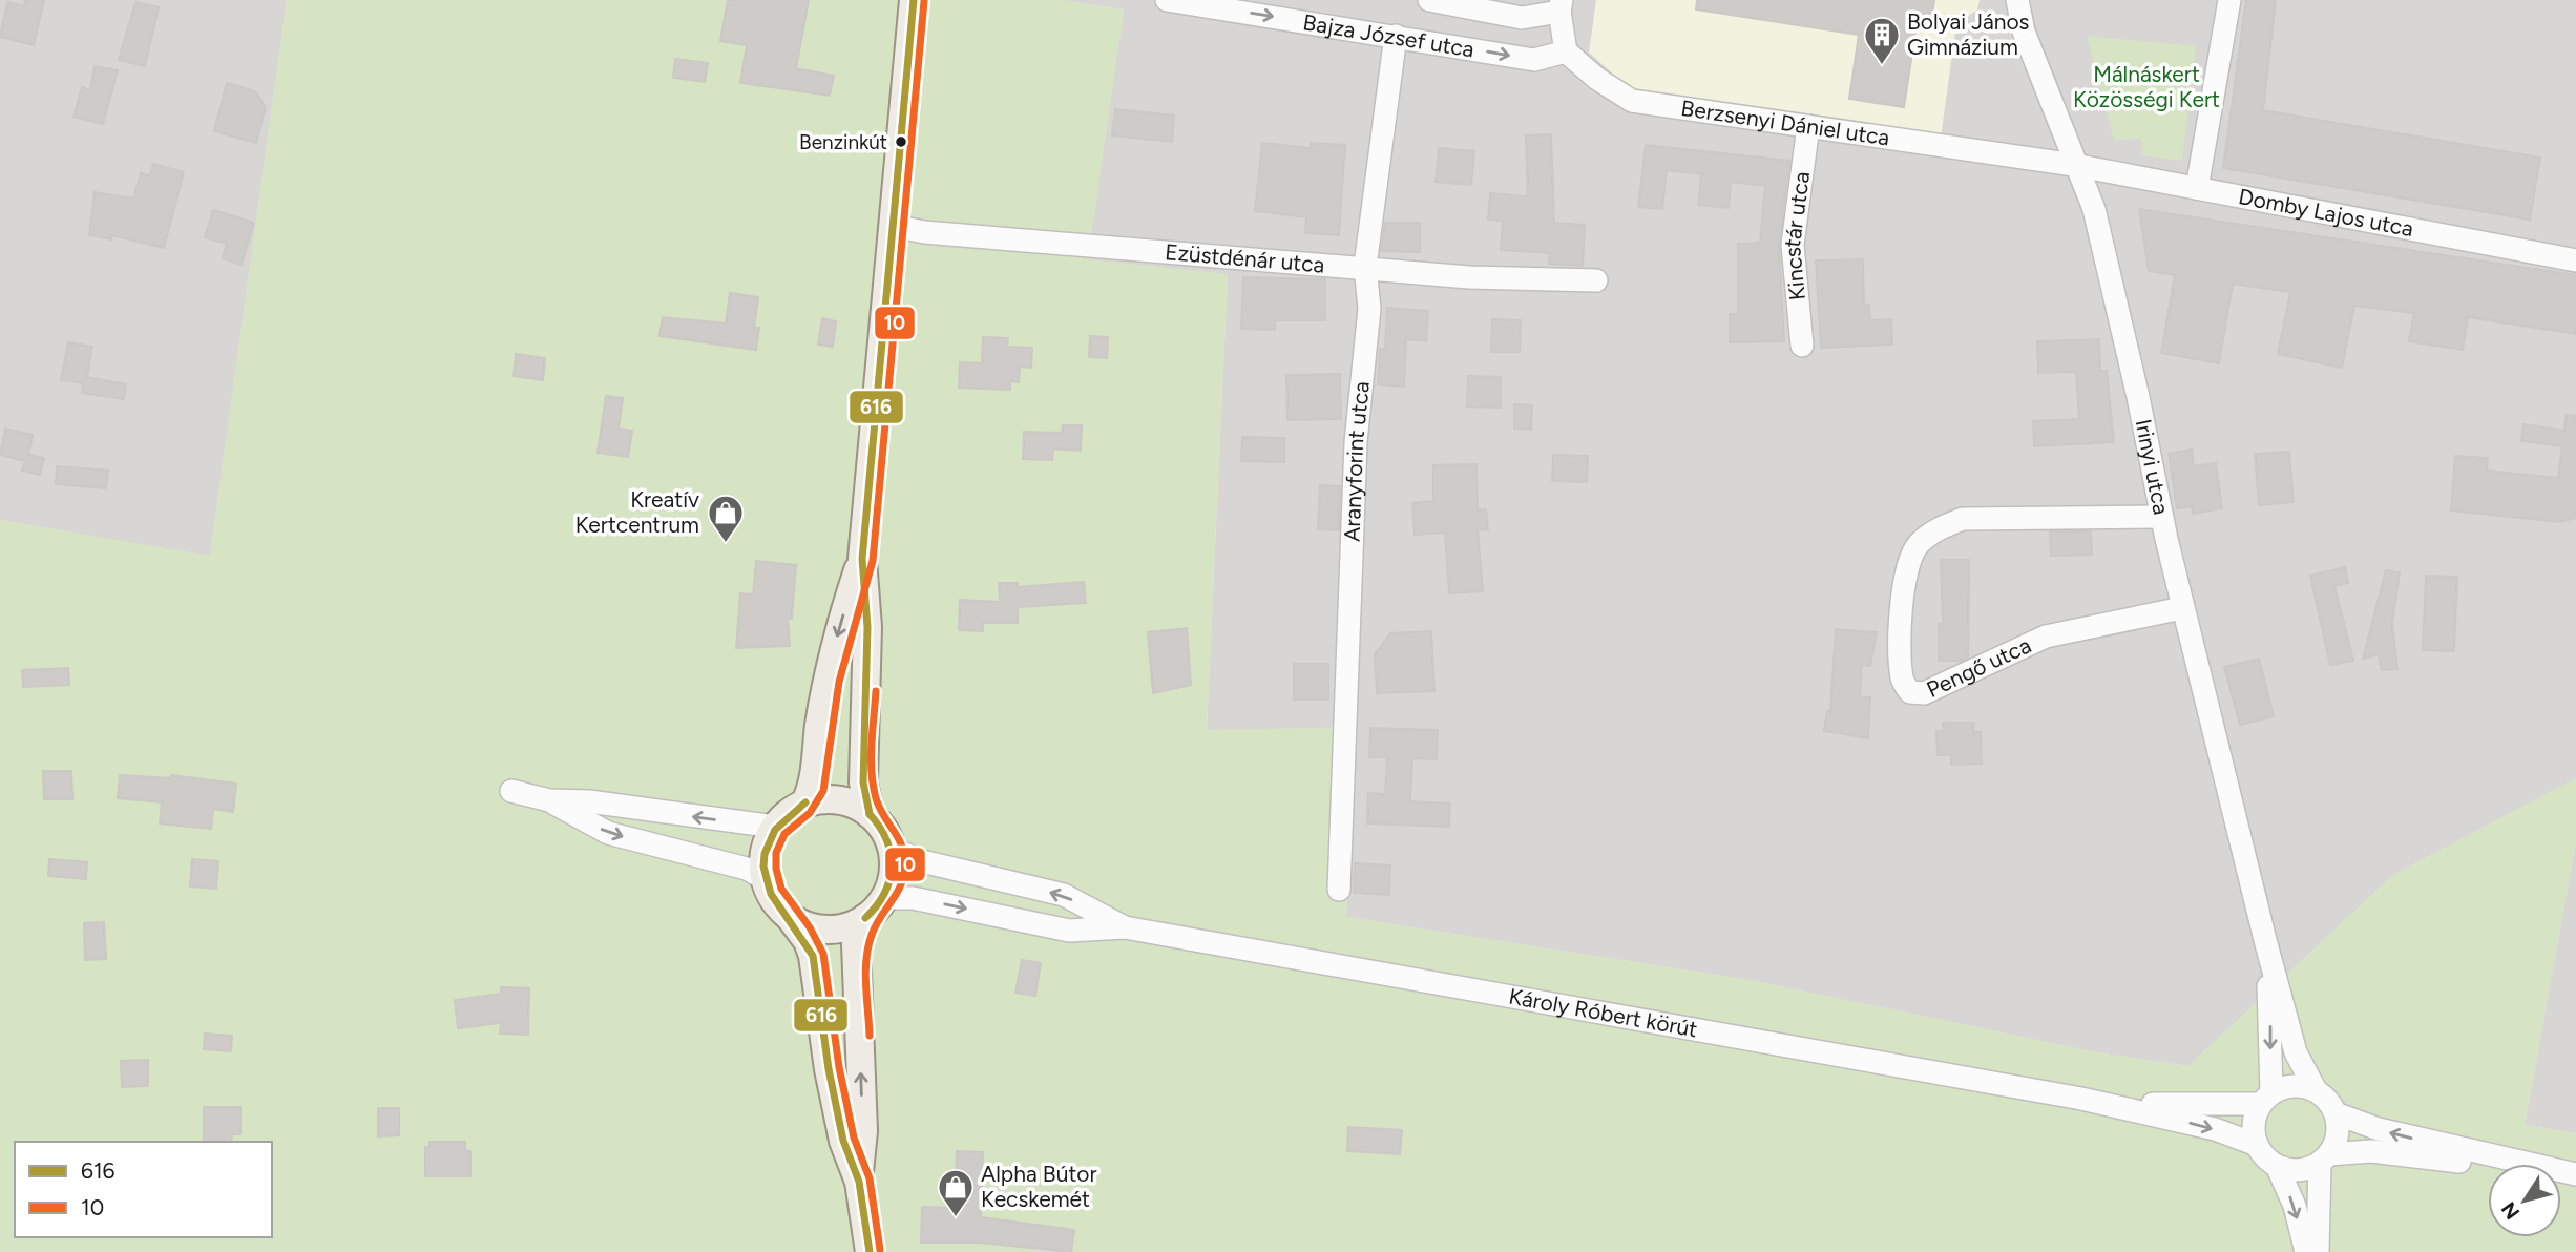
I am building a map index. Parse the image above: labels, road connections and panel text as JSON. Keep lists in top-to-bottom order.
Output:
{
  "streets": {
    "street": [
      "Bajza József utca",
      "Berzsenyi Dániel utca",
      "Domby Lajos utca",
      "Kincstár utca",
      "Ezüstdénár utca",
      "Aranyforint utca",
      "Irinyi utca",
      "Pengő utca",
      "Károly Róbert körút"
    ]
  },
  "crossings": [
    ["Bajza József utca", "Berzsenyi Dániel utca"],
    ["Bajza József utca", "Aranyforint utca"],
    ["Berzsenyi Dániel utca", "Domby Lajos utca"],
    ["Berzsenyi Dániel utca", "Kincstár utca"],
    ["Berzsenyi Dániel utca", "Irinyi utca"],
    ["Domby Lajos utca", "Irinyi utca"],
    ["Ezüstdénár utca", "Aranyforint utca"],
    ["Irinyi utca", "Pengő utca"],
    ["Irinyi utca", "Károly Róbert körút"]
  ],
  "parks": ["Málnáskert Közösségi Kert"],
  "places": {
    "building": ["Bolyai János Gimnázium"],
    "other": ["Benzinkút"],
    "shop": ["Kreatív Kertcentrum", "Alpha Bútor Kecskemét"]
  },
  "lines": ["transit line 616", "transit line 10"],
  "legend": ["616", "10"],
  "north": "bottom left"
}
